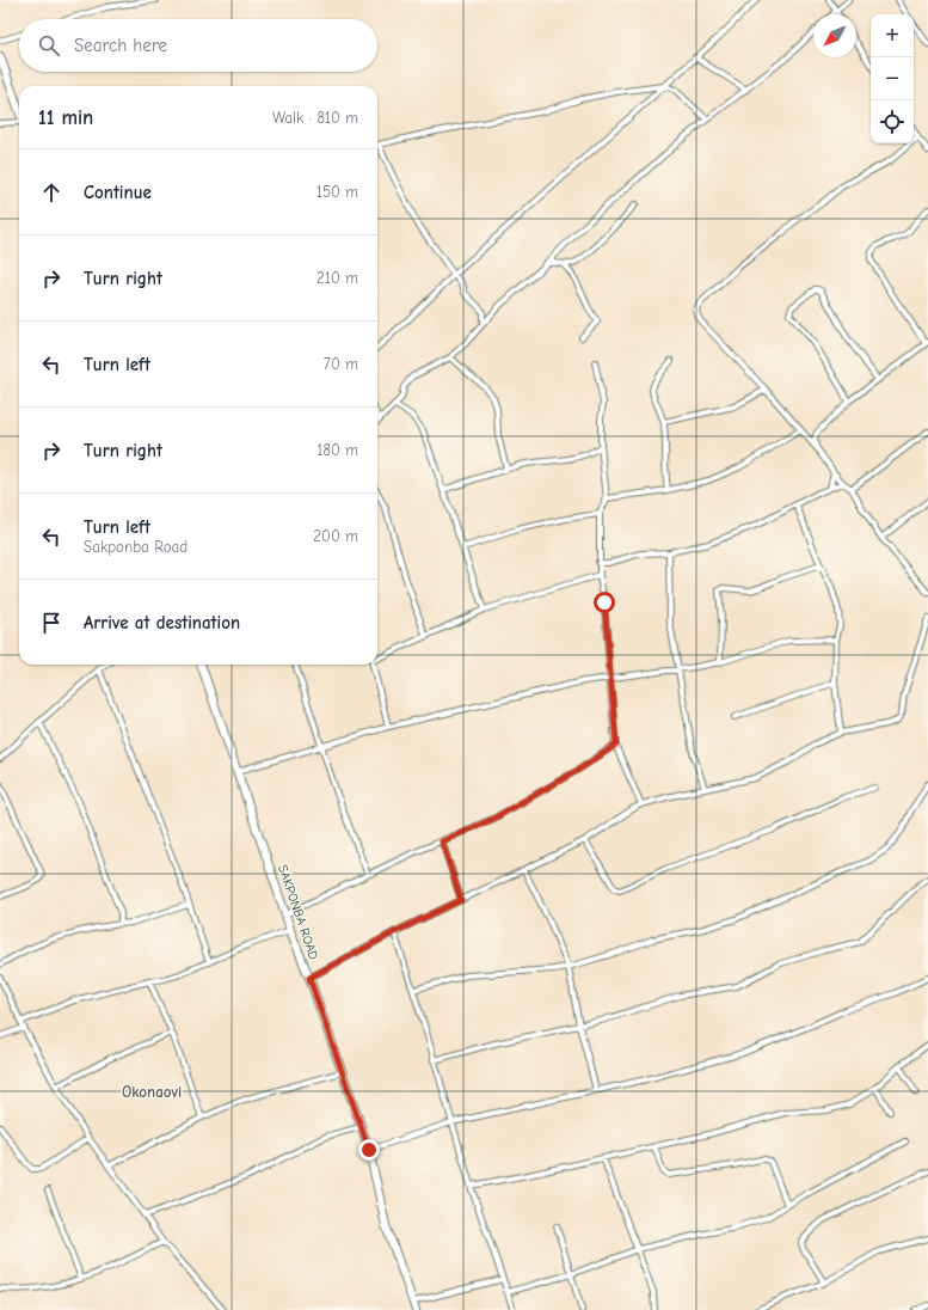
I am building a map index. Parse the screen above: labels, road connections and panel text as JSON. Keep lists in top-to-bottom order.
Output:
{
  "streets": {
    "main road": ["SAKPONBA ROAD"]
  },
  "districts": ["Okonaovi"],
  "north": "bottom left",
  "page": {
    "map_buttons": ["+", "−"],
    "search": "Search here",
    "heading": ["11 min", "Walk · 810 m"],
    "list": [
      ["Continue", "150 m"],
      ["Turn right", "210 m"],
      ["Turn left", "70 m"],
      ["Turn right", "180 m"],
      ["Turn left", "Sakponba Road", "200 m"],
      "Arrive at destination"
    ]
  }
}
